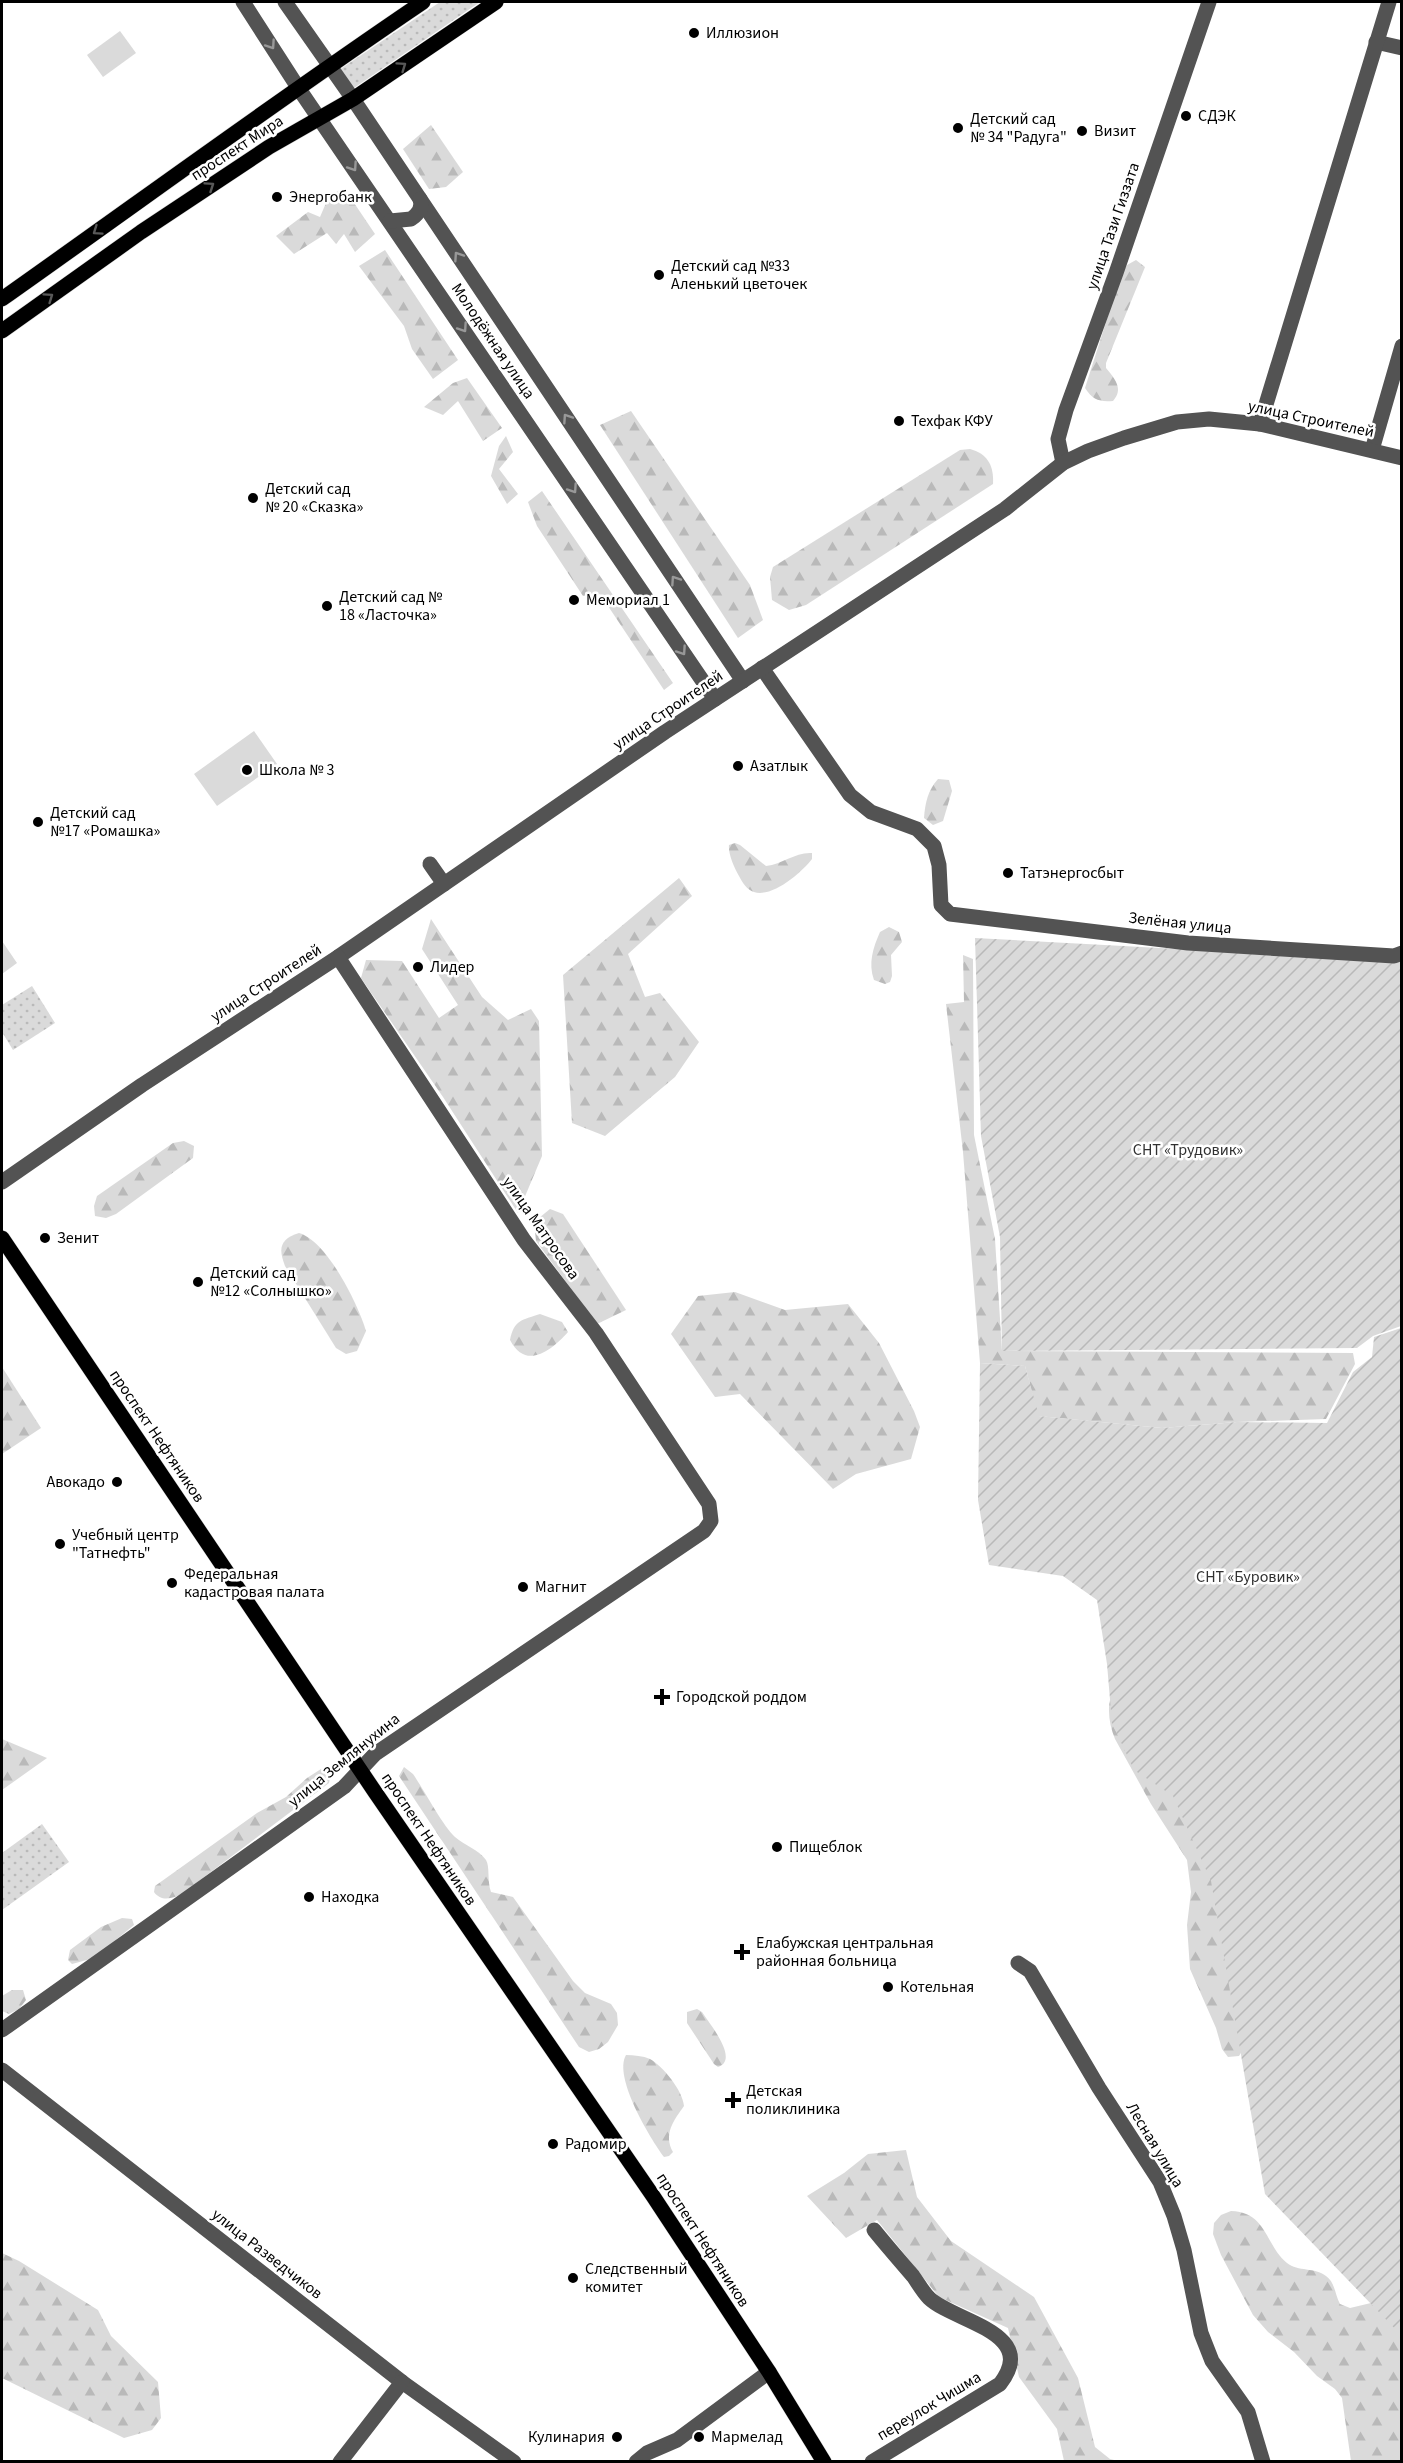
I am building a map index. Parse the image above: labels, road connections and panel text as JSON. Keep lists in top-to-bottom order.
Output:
{
  "streets": {
    "main road": ["проспект Мира", "проспект Нефтяников"],
    "street": [
      "улица Тази Гиззата",
      "Молодёжная улица",
      "улица Строителей",
      "Зелёная улица",
      "улица Матросова",
      "улица Землянухина",
      "Лесная улица",
      "улица Разведчиков",
      "переулок Чишма"
    ]
  },
  "crossings": [
    ["проспект Мира", "Молодёжная улица"],
    ["улица Тази Гиззата", "улица Строителей"],
    ["Молодёжная улица", "улица Строителей"],
    ["улица Строителей", "Зелёная улица"],
    ["улица Строителей", "улица Матросова"],
    ["улица Матросова", "улица Землянухина"],
    ["проспект Нефтяников", "улица Землянухина"]
  ],
  "parks": ["СНТ «Трудовик»", "СНТ «Буровик»"],
  "places": {
    "other": [
      "Иллюзион",
      "СДЭК",
      "Детский сад № 34 \"Радуга\"",
      "Визит",
      "Энергобанк",
      "Детский сад №33 Аленький цветочек",
      "Техфак КФУ",
      "Детский сад № 20 «Сказка»",
      "Мемориал 1",
      "Детский сад № 18 «Ласточка»",
      "Азатлык",
      "Школа № 3",
      "Детский сад №17 «Ромашка»",
      "Татэнергосбыт",
      "Лидер",
      "Зенит",
      "Детский сад №12 «Солнышко»",
      "Авокадо",
      "Учебный центр \"Татнефть\"",
      "Федеральная кадастровая палата",
      "Магнит",
      "Пищеблок",
      "Находка",
      "Котельная",
      "Радомир",
      "Следственный комитет",
      "Кулинария",
      "Мармелад"
    ],
    "health": ["Городской роддом", "Елабужская центральная районная больница", "Детская поликлиника"]
  }
}
